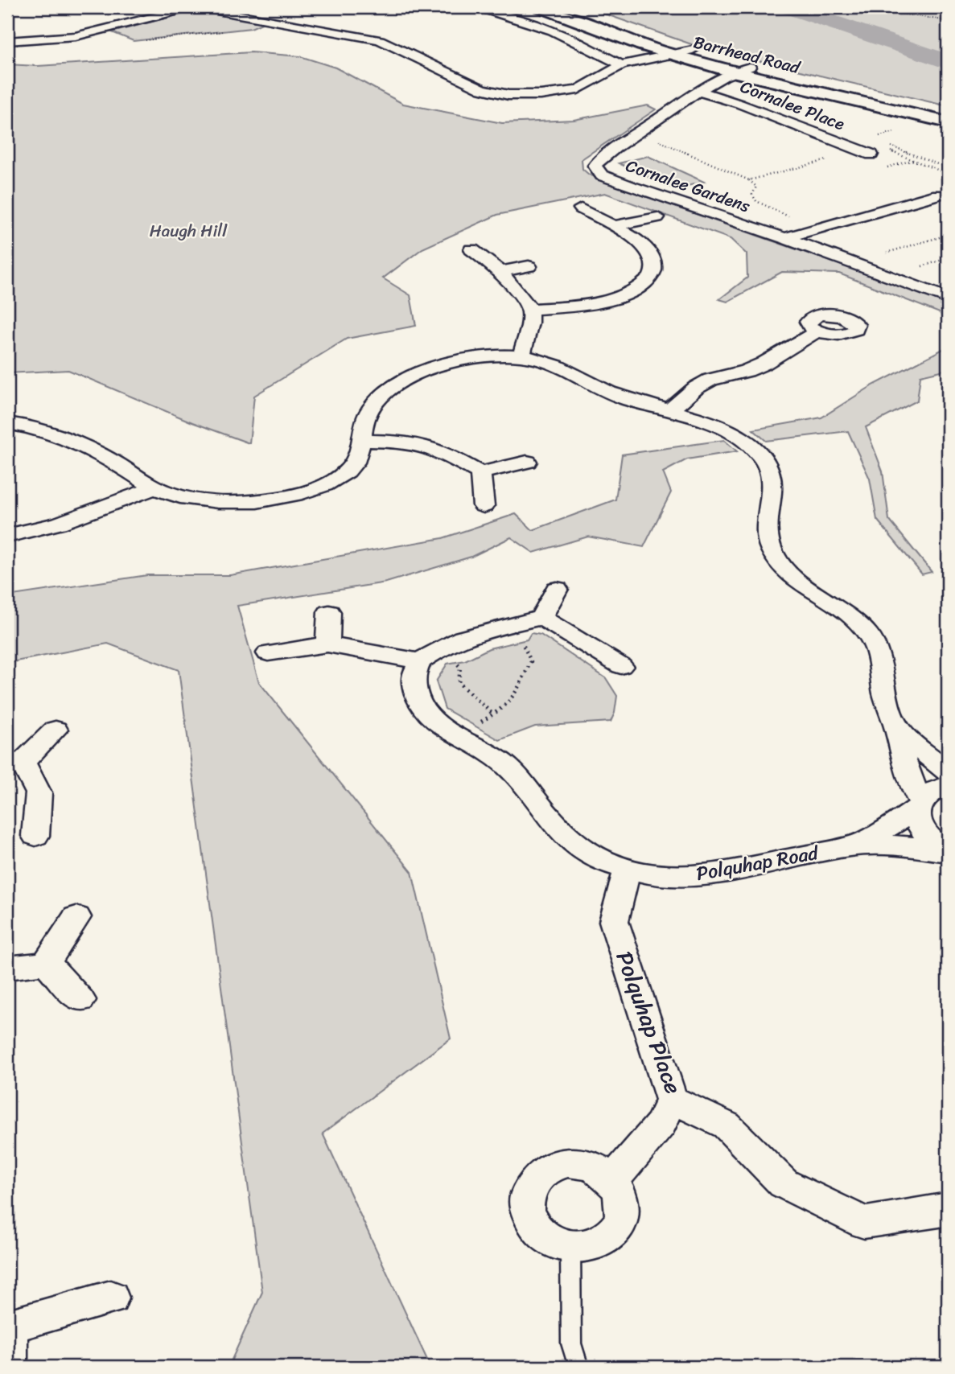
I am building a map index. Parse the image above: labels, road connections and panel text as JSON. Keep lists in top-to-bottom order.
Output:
{
  "streets": {
    "main road": ["Barrhead Road"],
    "street": [
      "Cornalee Place",
      "Cornalee Gardens",
      "Polquhap Road",
      "Polquhap Place"
    ]
  },
  "crossings": [
    ["Barrhead Road", "Cornalee Gardens"],
    ["Cornalee Place", "Cornalee Gardens"],
    ["Polquhap Road", "Polquhap Place"]
  ],
  "parks": ["Haugh Hill"]
}
